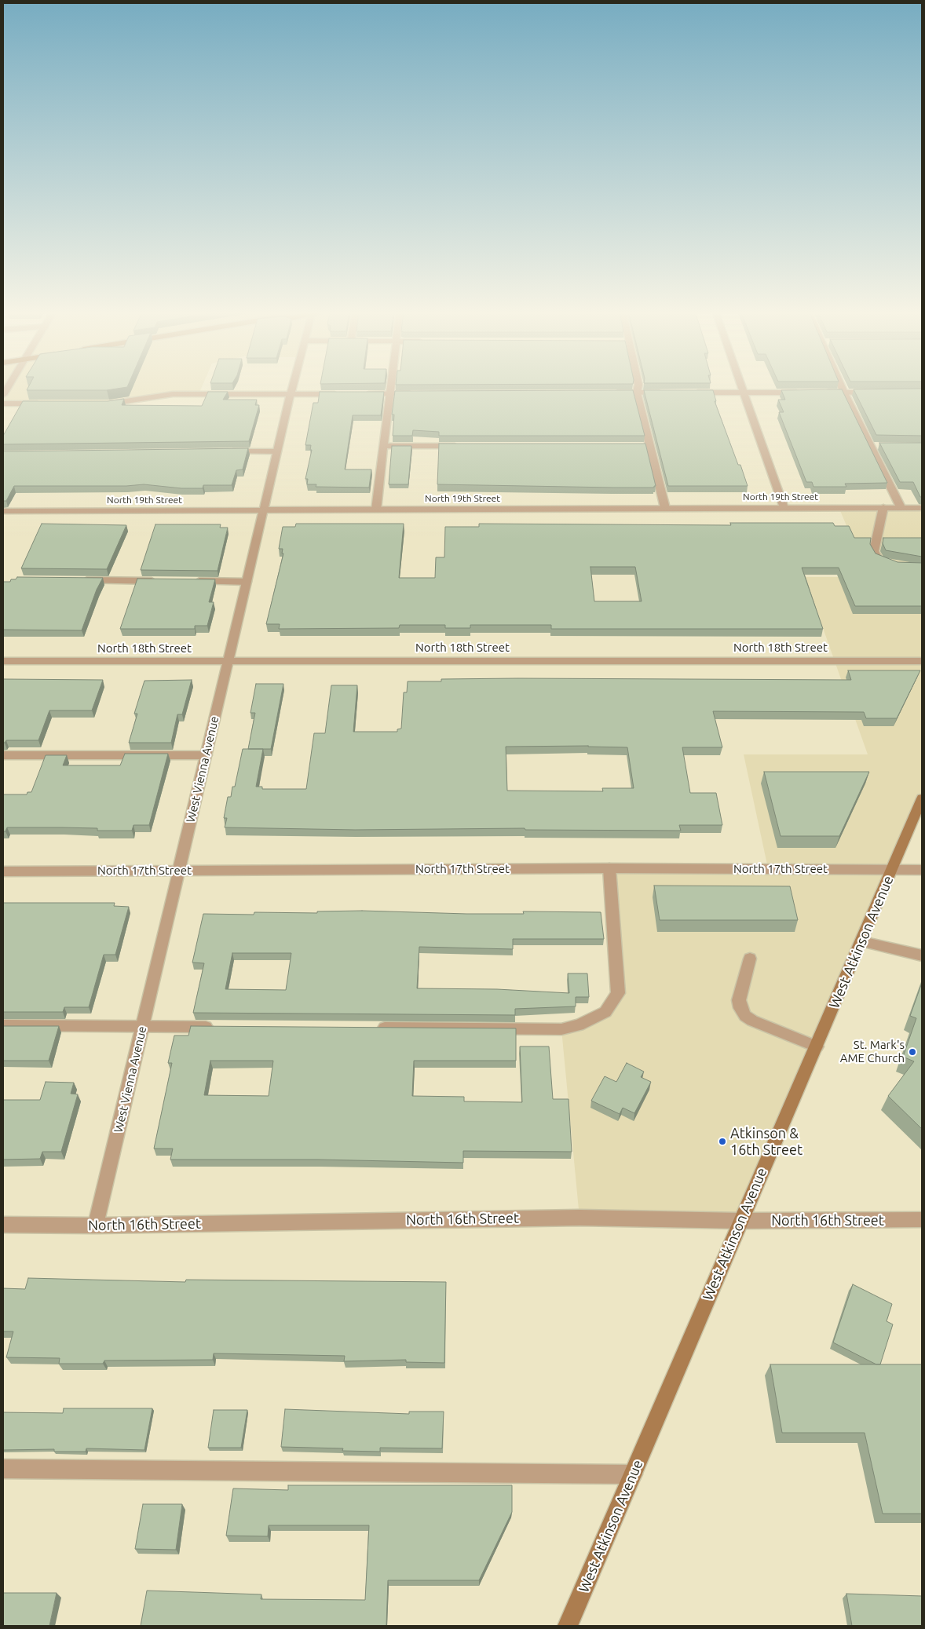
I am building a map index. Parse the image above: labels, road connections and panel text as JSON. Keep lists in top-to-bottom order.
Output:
{
  "streets": {
    "street": [
      "North 19th Street",
      "North 18th Street",
      "West Vienna Avenue",
      "North 17th Street",
      "West Atkinson Avenue",
      "North 16th Street"
    ]
  },
  "crossings": [
    ["North 19th Street", "West Vienna Avenue"],
    ["North 18th Street", "West Vienna Avenue"],
    ["West Vienna Avenue", "North 17th Street"],
    ["West Vienna Avenue", "North 16th Street"],
    ["North 17th Street", "West Atkinson Avenue"],
    ["West Atkinson Avenue", "North 16th Street"]
  ],
  "places": ["St. Mark's AME Church", "Atkinson & 16th Street"]
}
